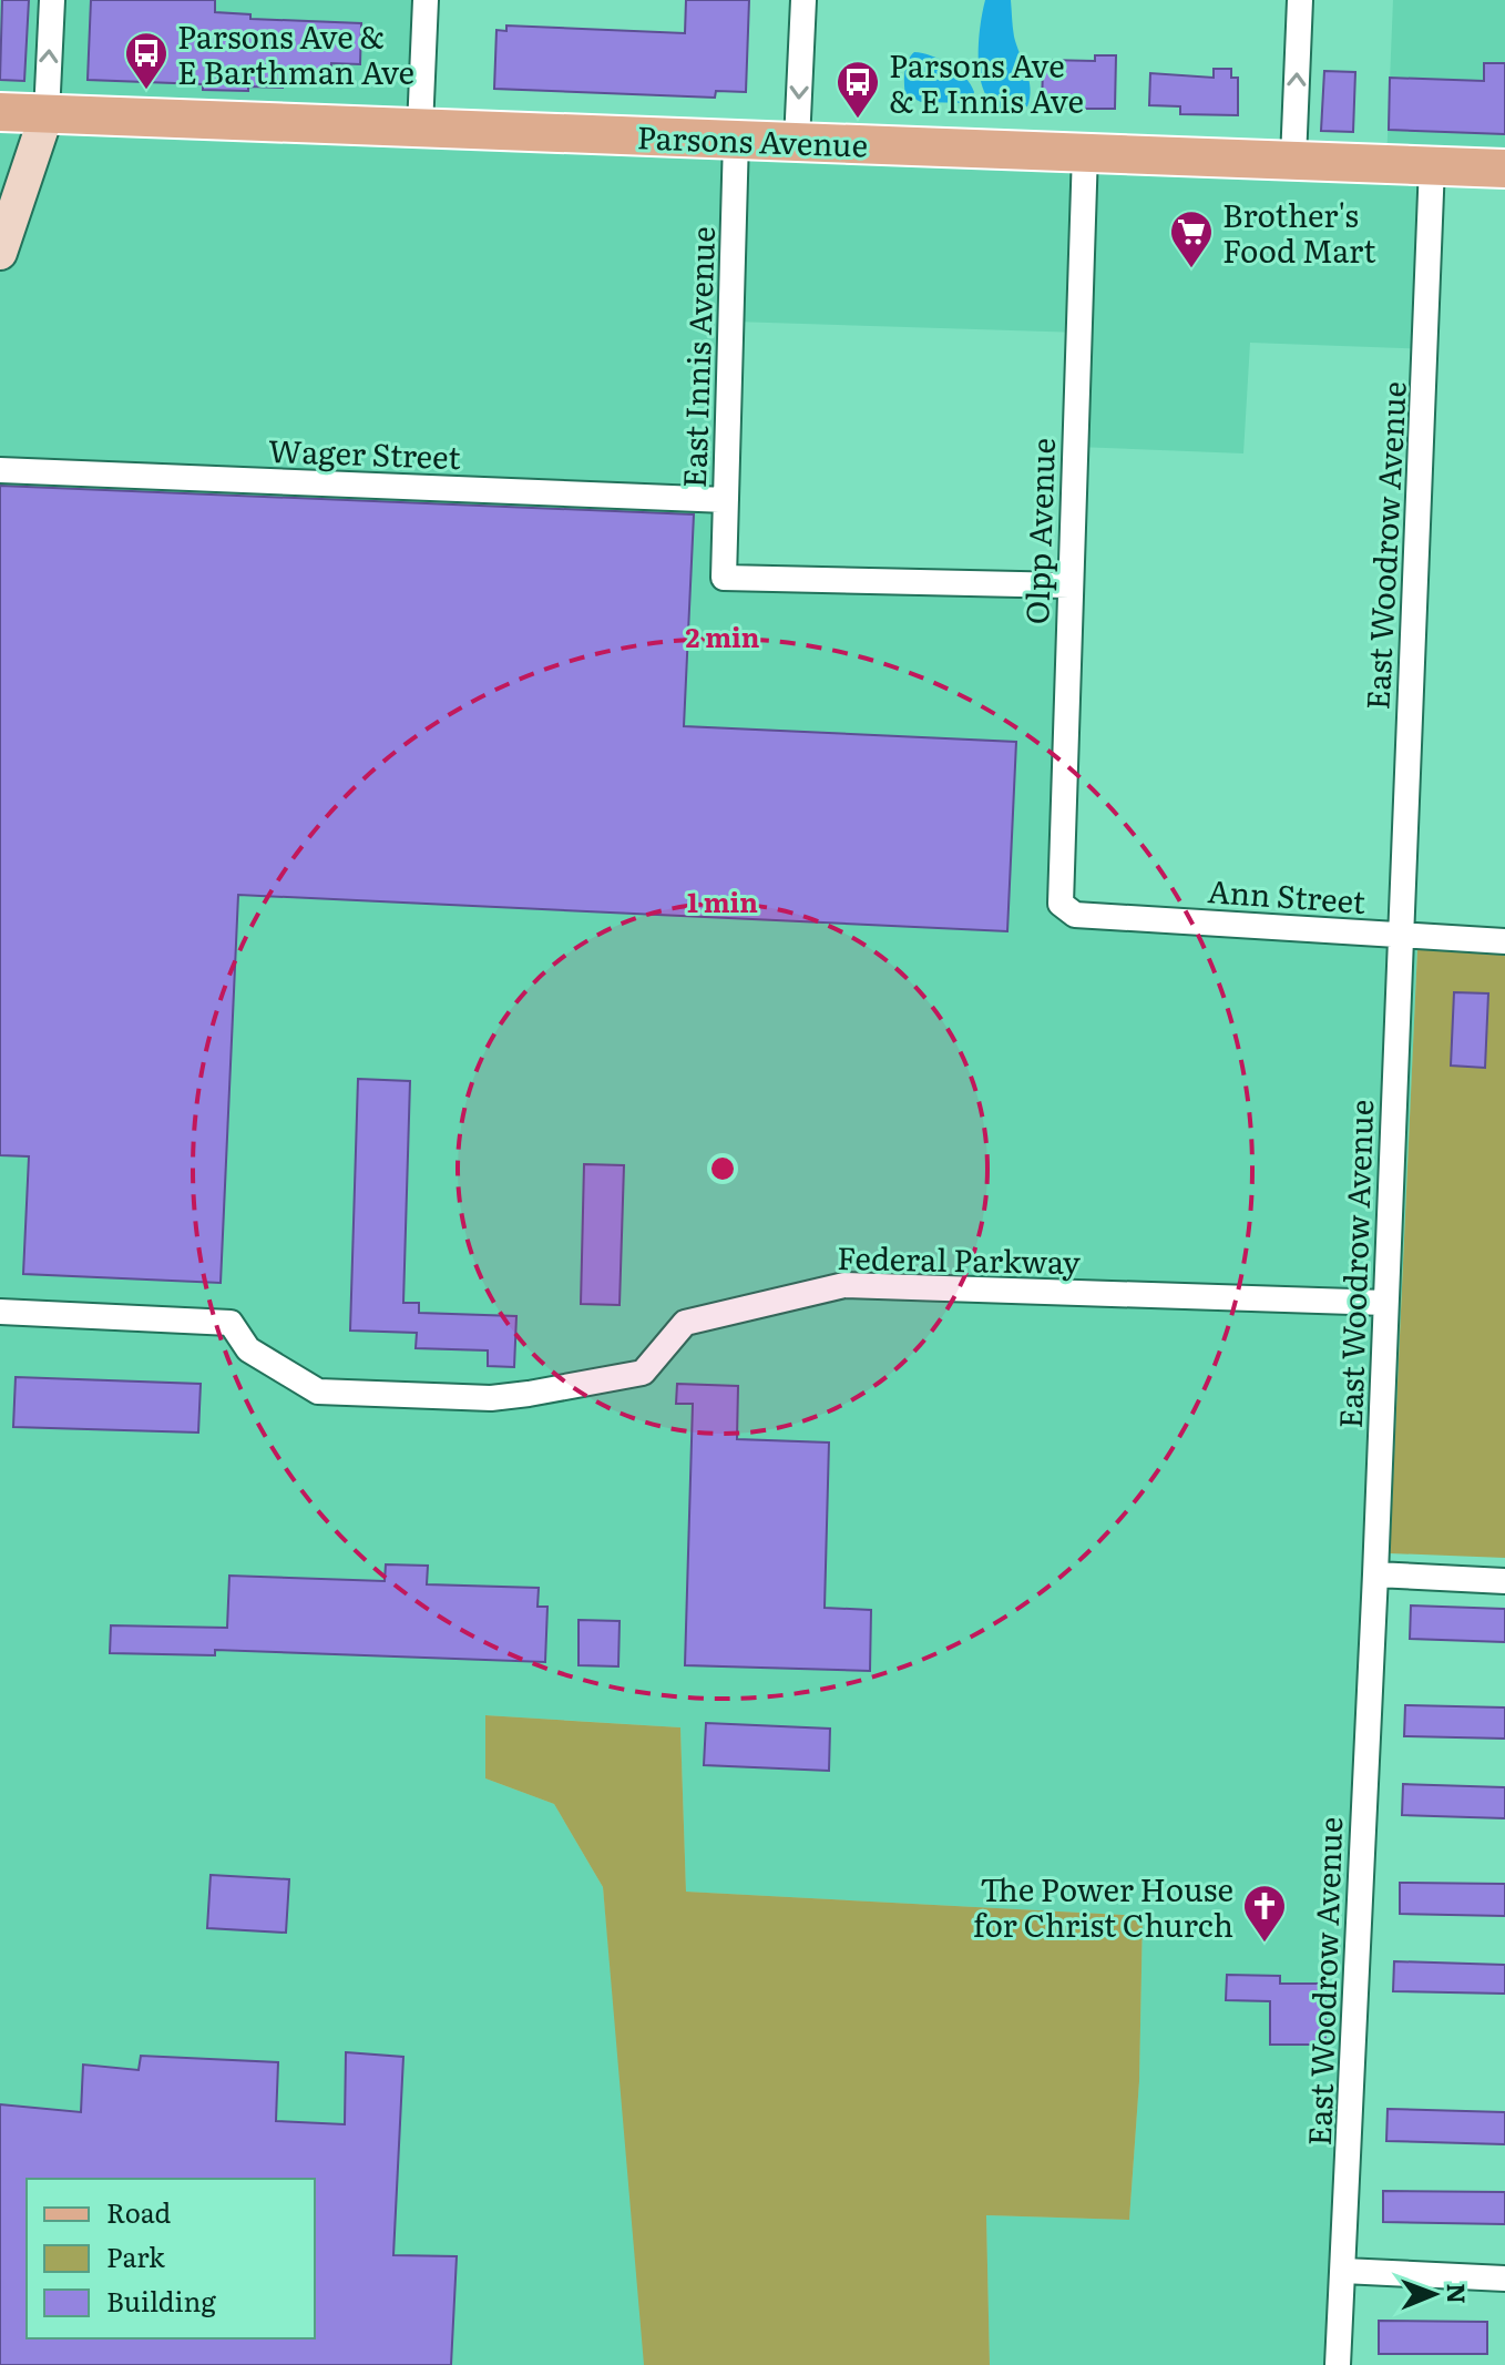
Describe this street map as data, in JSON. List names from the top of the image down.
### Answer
{
  "streets": {
    "main road": ["Parsons Avenue"],
    "street": [
      "East Innis Avenue",
      "Wager Street",
      "Olpp Avenue",
      "East Woodrow Avenue",
      "Ann Street",
      "Federal Parkway"
    ]
  },
  "crossings": [
    ["Parsons Avenue", "East Innis Avenue"],
    ["Parsons Avenue", "Olpp Avenue"],
    ["Parsons Avenue", "East Woodrow Avenue"],
    ["East Innis Avenue", "Wager Street"],
    ["East Innis Avenue", "Olpp Avenue"],
    ["Olpp Avenue", "Ann Street"],
    ["East Woodrow Avenue", "Ann Street"],
    ["East Woodrow Avenue", "Federal Parkway"]
  ],
  "places": {
    "bus stop": ["Parsons Ave & E Barthman Ave", "Parsons Ave & E Innis Ave"],
    "supermarket": ["Brother's Food Mart"],
    "church": ["The Power House for Christ Church"]
  },
  "legend": ["Road", "Park", "Building"],
  "north": "right",
  "rings": ["2 min", "1 min"]
}
